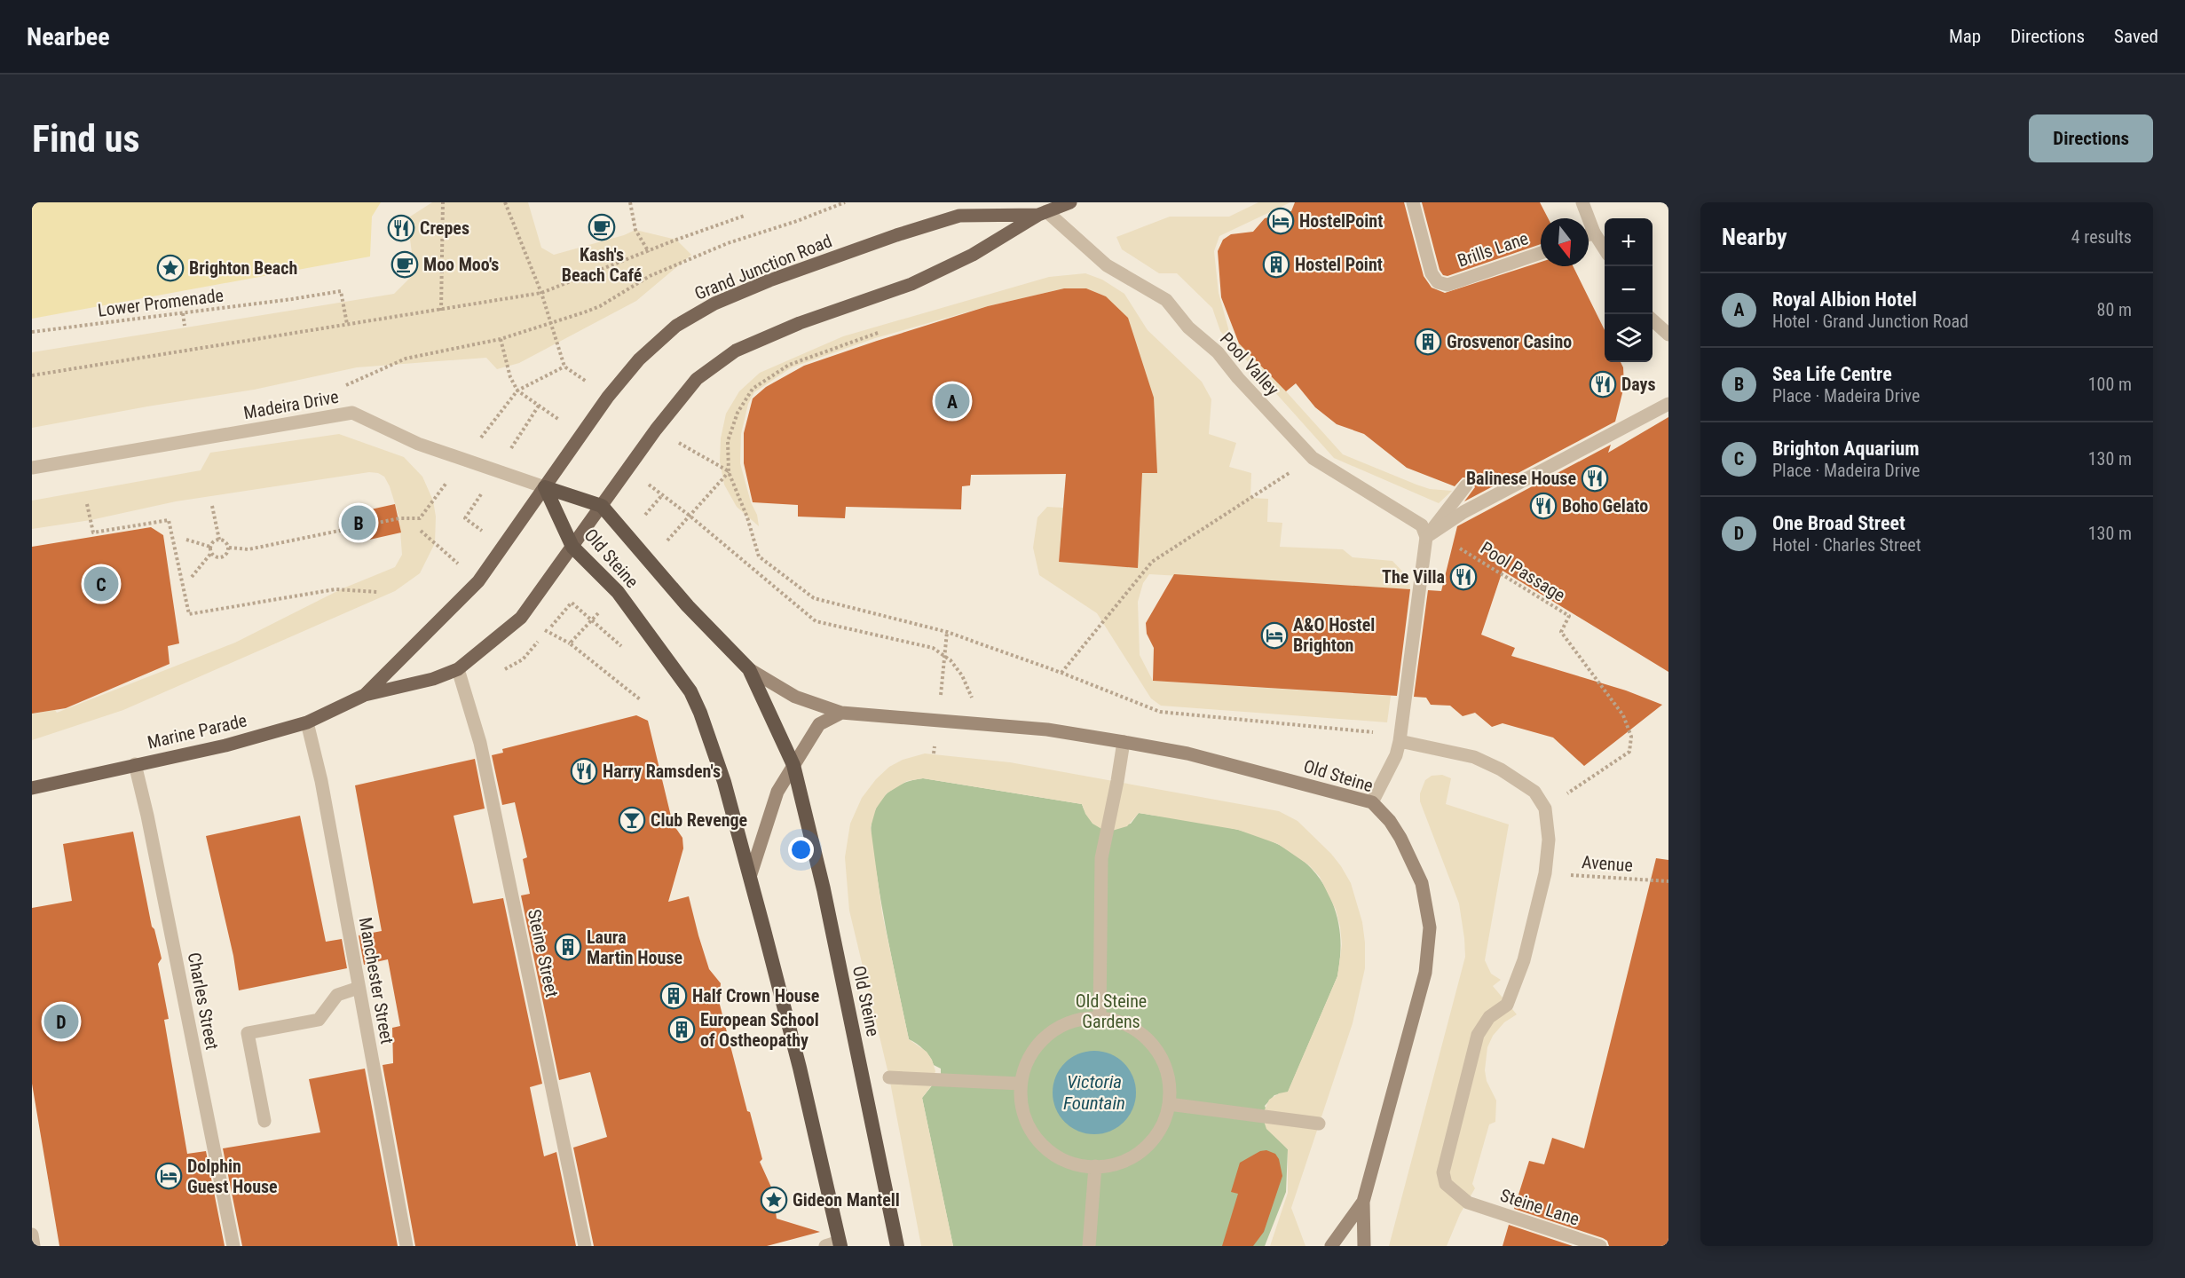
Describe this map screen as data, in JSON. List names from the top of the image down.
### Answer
{
  "streets": {
    "highway": ["Old Steine"],
    "main road": ["Grand Junction Road", "Marine Parade"],
    "street": [
      "Brills Lane",
      "Pool Valley",
      "Madeira Drive",
      "Steine Street",
      "Manchester Street",
      "Charles Street",
      "Steine Lane"
    ],
    "path": ["Lower Promenade", "Pool Passage", "Avenue"]
  },
  "crossings": [
    ["Grand Junction Road", "Pool Valley"],
    ["Grand Junction Road", "Madeira Drive"],
    ["Grand Junction Road", "Old Steine"],
    ["Grand Junction Road", "Marine Parade"],
    ["Pool Valley", "Pool Passage"],
    ["Madeira Drive", "Old Steine"],
    ["Madeira Drive", "Marine Parade"],
    ["Old Steine", "Marine Parade"],
    ["Marine Parade", "Steine Street"],
    ["Marine Parade", "Manchester Street"],
    ["Marine Parade", "Charles Street"],
    ["Avenue", "Steine Lane"]
  ],
  "water": ["Victoria Fountain"],
  "parks": ["Old Steine Gardens"],
  "places": {
    "hotel": ["HostelPoint", "A&O Hostel Brighton", "Dolphin Guest House"],
    "cafe": ["Kash's Beach Café", "Moo Moo's"],
    "restaurant": [
      "Crepes",
      "Days",
      "Balinese House",
      "Boho Gelato",
      "The Villa",
      "Harry Ramsden's"
    ],
    "building": [
      "Hostel Point",
      "Grosvenor Casino",
      "Laura Martin House",
      "Half Crown House",
      "European School of Ostheopathy"
    ],
    "place": ["Brighton Beach", "Gideon Mantell"],
    "bar": ["Club Revenge"]
  },
  "north": "bottom",
  "page": {
    "header": "Nearbee",
    "nav": ["Map", "Directions", "Saved"],
    "buttons": "Directions",
    "title": "Find us",
    "heading": ["Nearby", "4 results"],
    "map_buttons": ["+", "−"],
    "list": [
      {
        "mark": "A",
        "name": "Royal Albion Hotel",
        "note": "Hotel · Grand Junction Road",
        "value": "80 m"
      },
      {
        "mark": "B",
        "name": "Sea Life Centre",
        "note": "Place · Madeira Drive",
        "value": "100 m"
      },
      {
        "mark": "C",
        "name": "Brighton Aquarium",
        "note": "Place · Madeira Drive",
        "value": "130 m"
      },
      {
        "mark": "D",
        "name": "One Broad Street",
        "note": "Hotel · Charles Street",
        "value": "130 m"
      }
    ],
    "pins": [
      "A",
      "B",
      "C",
      "D"
    ]
  }
}
